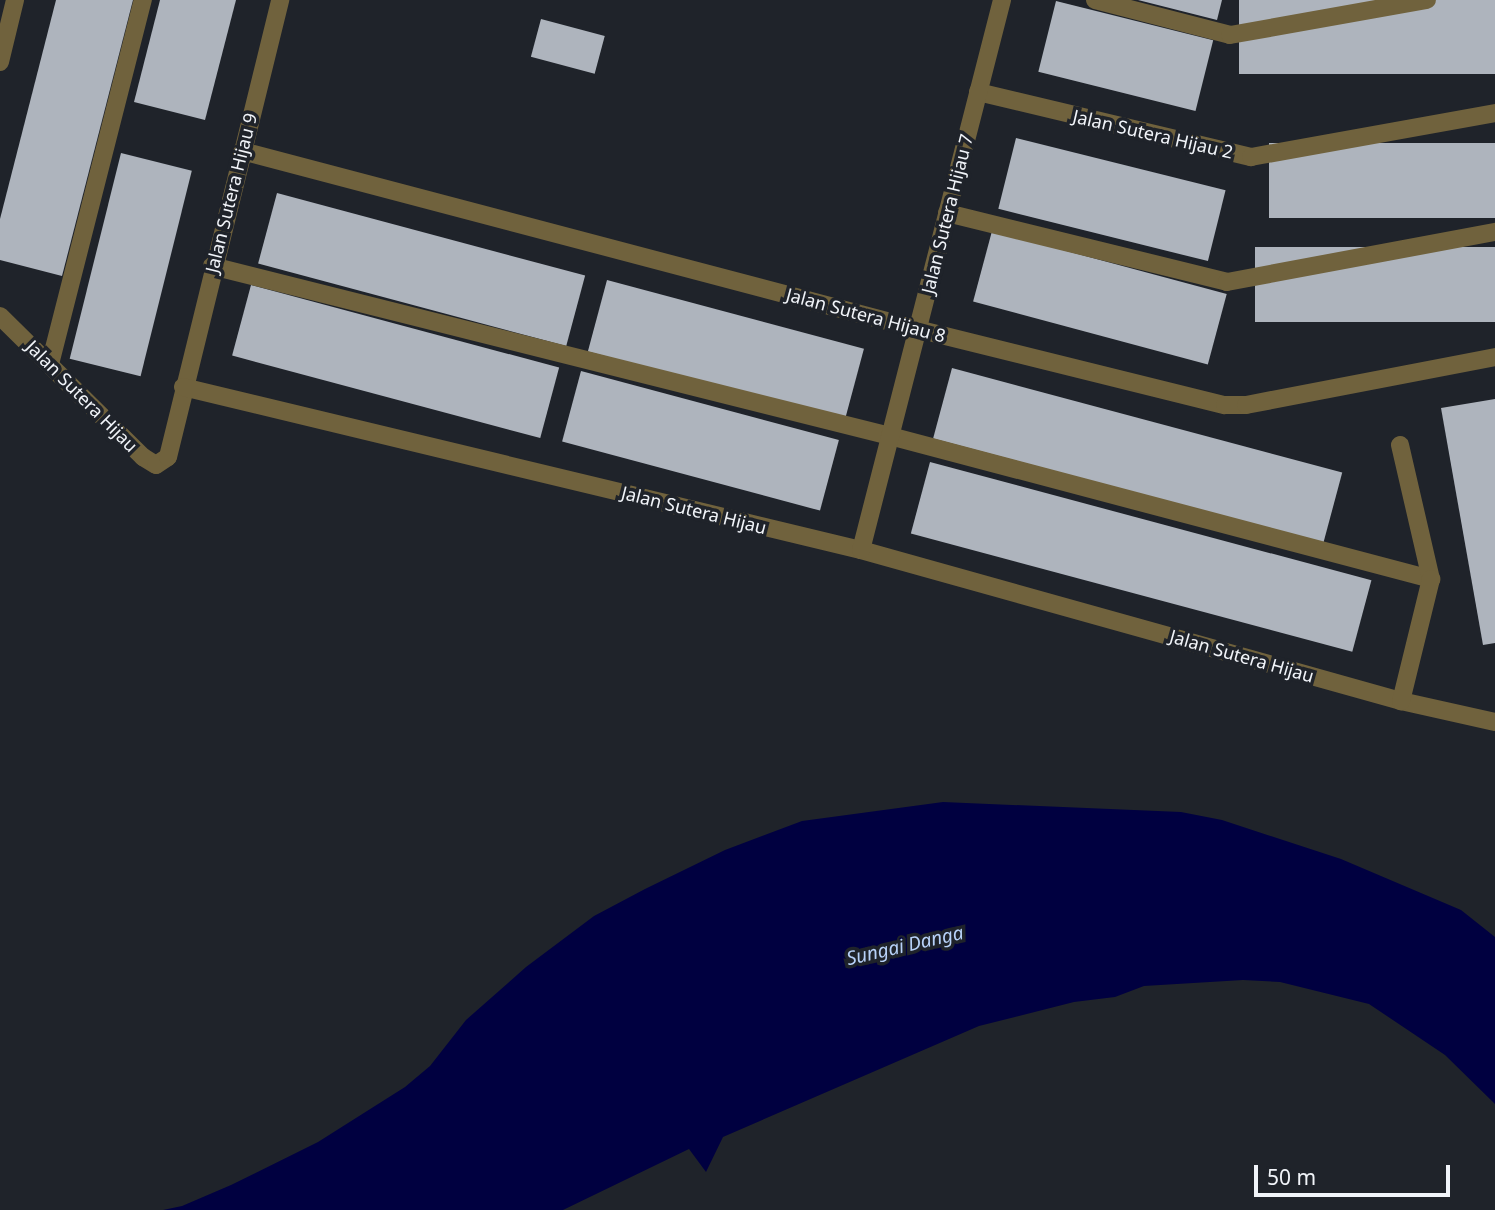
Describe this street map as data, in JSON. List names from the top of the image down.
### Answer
{
  "streets": {
    "street": [
      "Jalan Sutera Hijau 2",
      "Jalan Sutera Hijau 9",
      "Jalan Sutera Hijau 7",
      "Jalan Sutera Hijau 8",
      "Jalan Sutera Hijau"
    ]
  },
  "crossings": [
    ["Jalan Sutera Hijau 2", "Jalan Sutera Hijau 7"],
    ["Jalan Sutera Hijau 9", "Jalan Sutera Hijau 8"],
    ["Jalan Sutera Hijau 9", "Jalan Sutera Hijau"],
    ["Jalan Sutera Hijau 7", "Jalan Sutera Hijau 8"],
    ["Jalan Sutera Hijau 7", "Jalan Sutera Hijau"]
  ],
  "water": ["Sungai Danga"],
  "scale_bar": "50 m"
}
